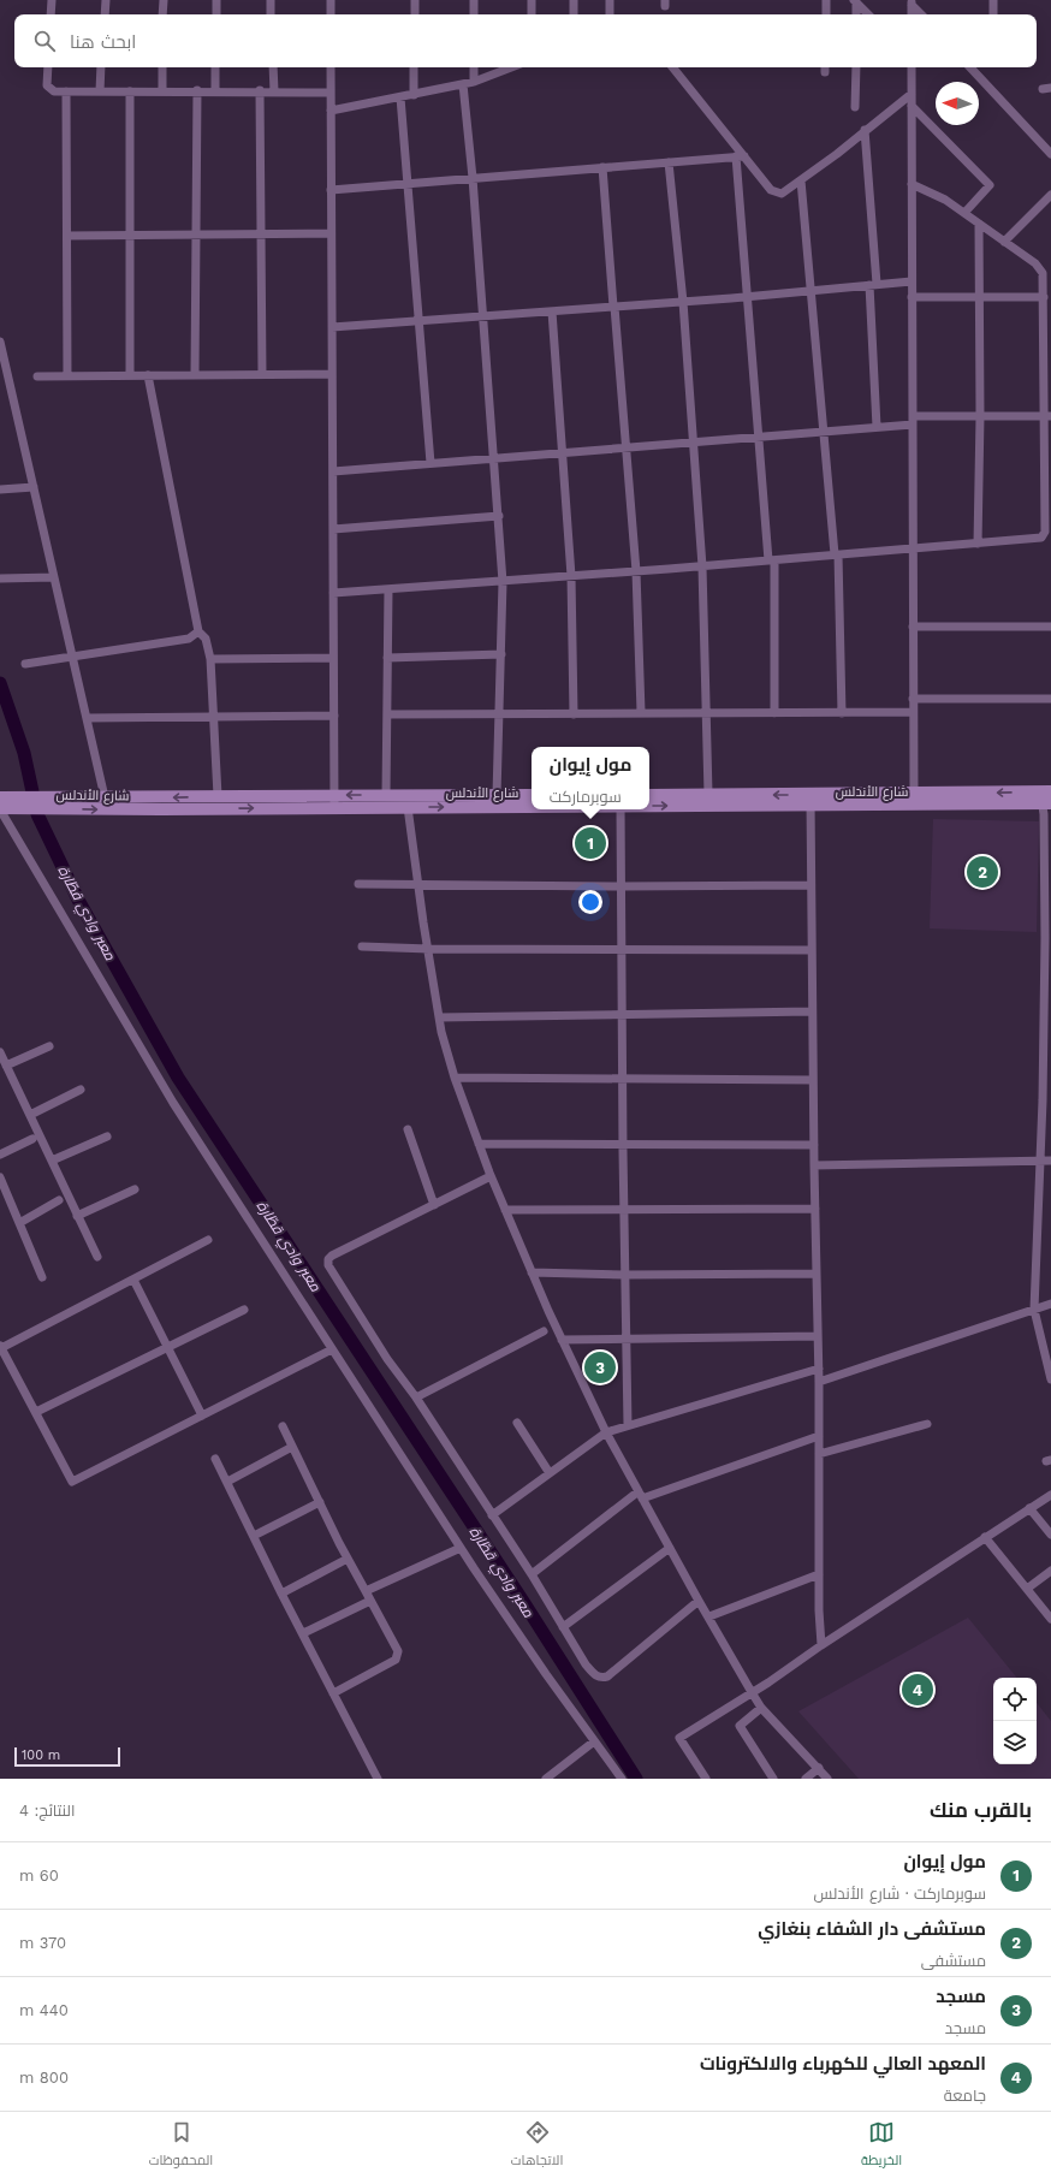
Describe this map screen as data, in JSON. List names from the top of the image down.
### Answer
{
  "streets": {
    "main road": ["شارع الأندلس"]
  },
  "water": ["معبر وادي قطّارة"],
  "scale_bar": "100 m",
  "north": "left",
  "page": {
    "search": "ابحث هنا",
    "popup": ["مول إيوان", "سوبرماركت"],
    "pins": [
      "1",
      "2",
      "3",
      "4"
    ],
    "scale": "100 m",
    "heading": ["بالقرب منك", "النتائج: 4"],
    "list": [
      {
        "mark": "1",
        "name": "مول إيوان",
        "note": "سوبرماركت · شارع الأندلس",
        "value": "60 m"
      },
      {
        "mark": "2",
        "name": "مستشفى دار الشفاء بنغازي",
        "note": "مستشفى",
        "value": "370 m"
      },
      {
        "mark": "3",
        "name": "مسجد",
        "note": "مسجد",
        "value": "440 m"
      },
      {
        "mark": "4",
        "name": "المعهد العالي للكهرباء والالكترونات",
        "note": "جامعة",
        "value": "800 m"
      }
    ],
    "nav": ["الخريطة", "الاتجاهات", "المحفوظات"]
  }
}
